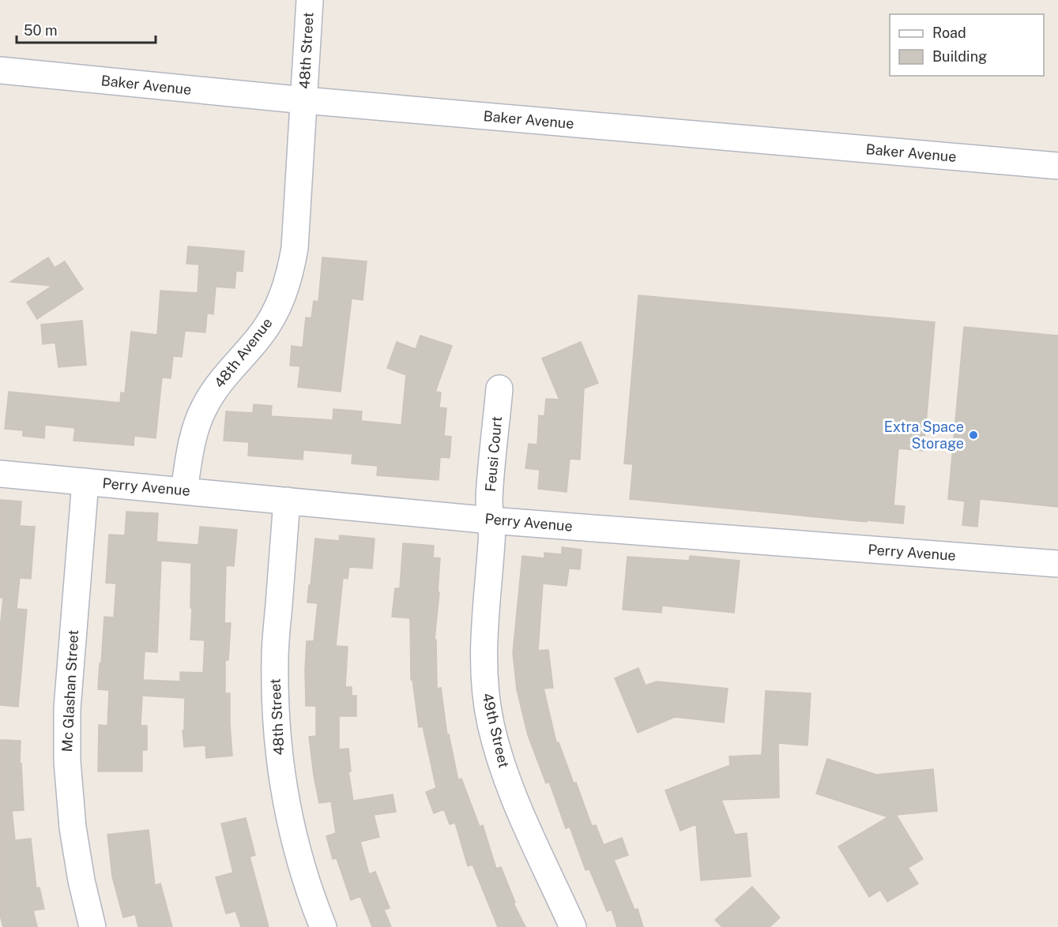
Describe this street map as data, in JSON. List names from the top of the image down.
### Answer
{
  "streets": {
    "street": [
      "48th Street",
      "Baker Avenue",
      "48th Avenue",
      "Feusi Court",
      "Perry Avenue",
      "Mc Glashan Street",
      "49th Street"
    ]
  },
  "crossings": [
    ["48th Street", "Baker Avenue"],
    ["48th Street", "48th Avenue"],
    ["48th Street", "Perry Avenue"],
    ["Baker Avenue", "48th Avenue"],
    ["48th Avenue", "Perry Avenue"],
    ["Feusi Court", "Perry Avenue"],
    ["Feusi Court", "49th Street"],
    ["Perry Avenue", "Mc Glashan Street"],
    ["Perry Avenue", "49th Street"]
  ],
  "places": ["Extra Space Storage"],
  "legend": ["Road", "Building"],
  "scale_bar": "50 m"
}
